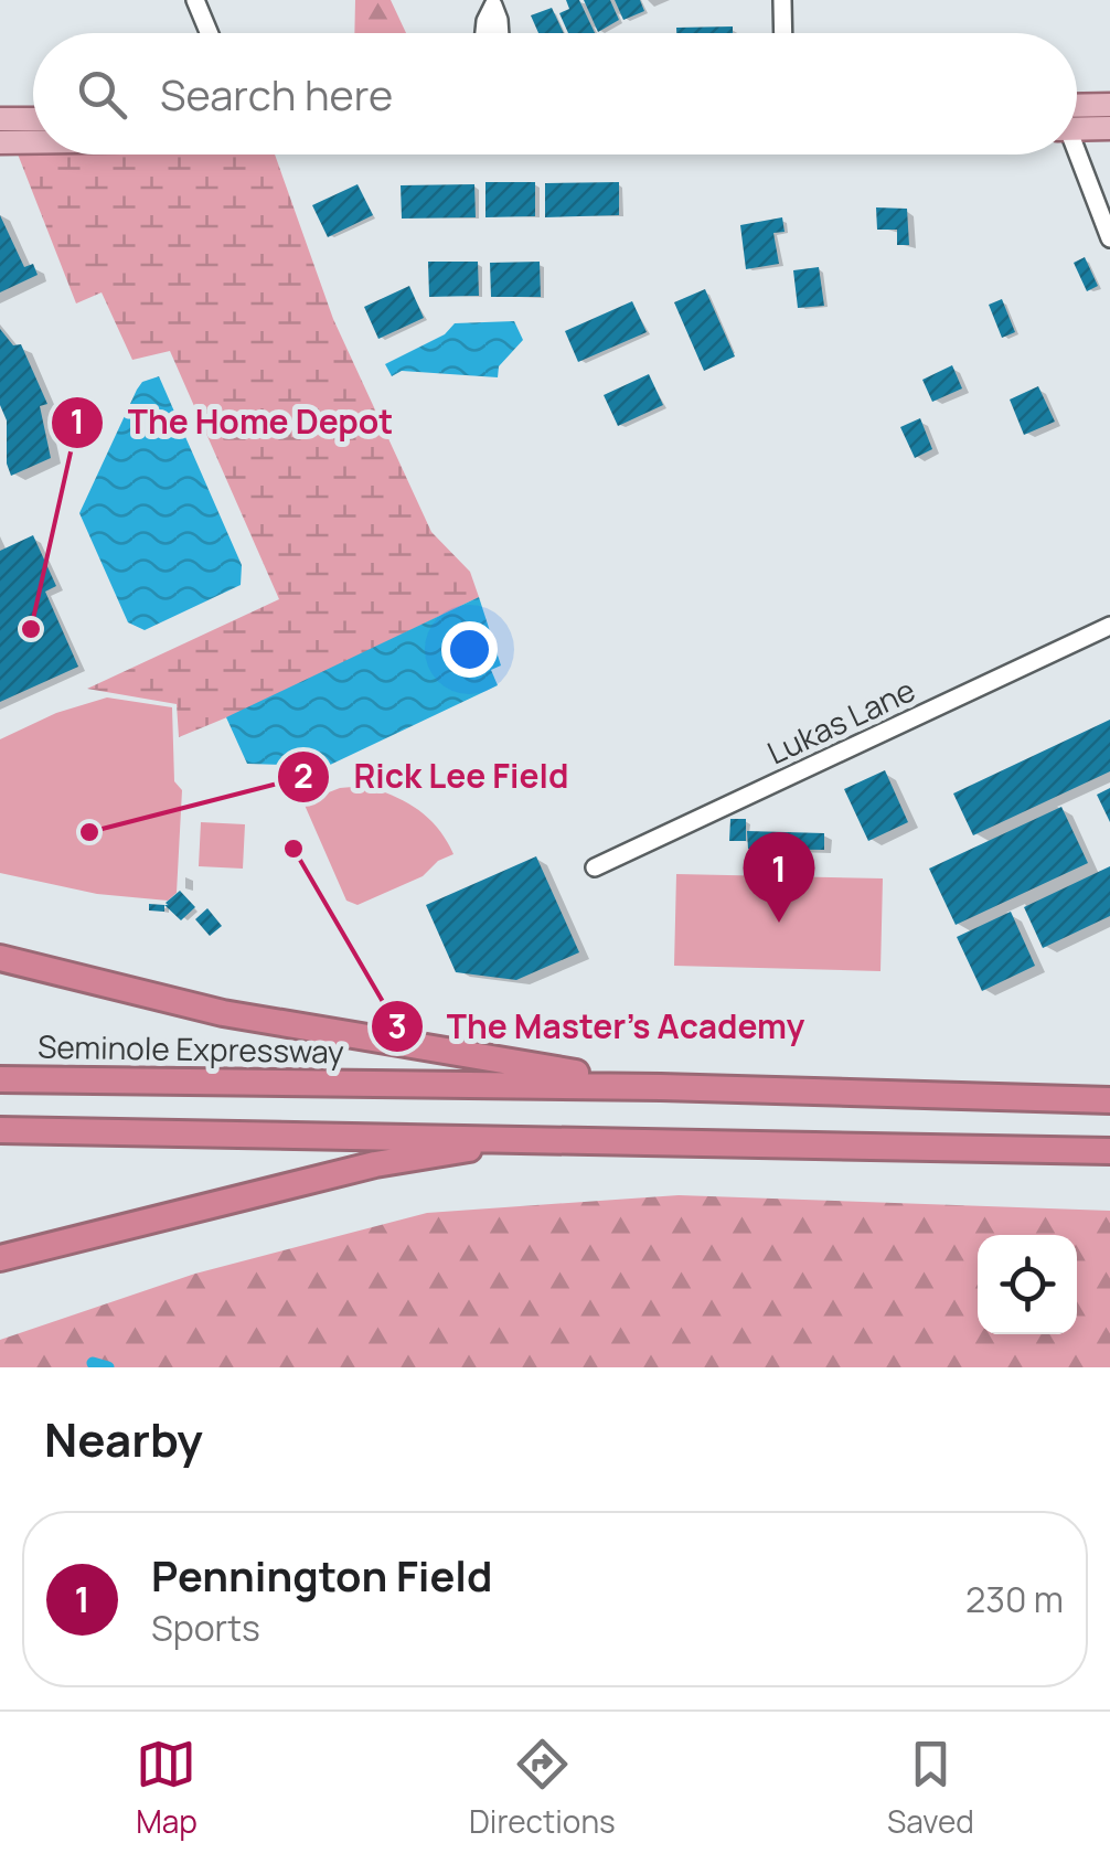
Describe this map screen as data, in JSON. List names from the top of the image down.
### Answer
{
  "streets": {
    "highway": ["Seminole Expressway"],
    "street": ["Lukas Lane"]
  },
  "places": ["The Home Depot", "Rick Lee Field", "The Master's Academy"],
  "page": {
    "search": "Search here",
    "pins": "1",
    "heading": "Nearby",
    "list": [
      {
        "mark": "1",
        "name": "Pennington Field",
        "note": "Sports",
        "value": "230 m"
      }
    ],
    "nav": ["Map", "Directions", "Saved"]
  }
}
